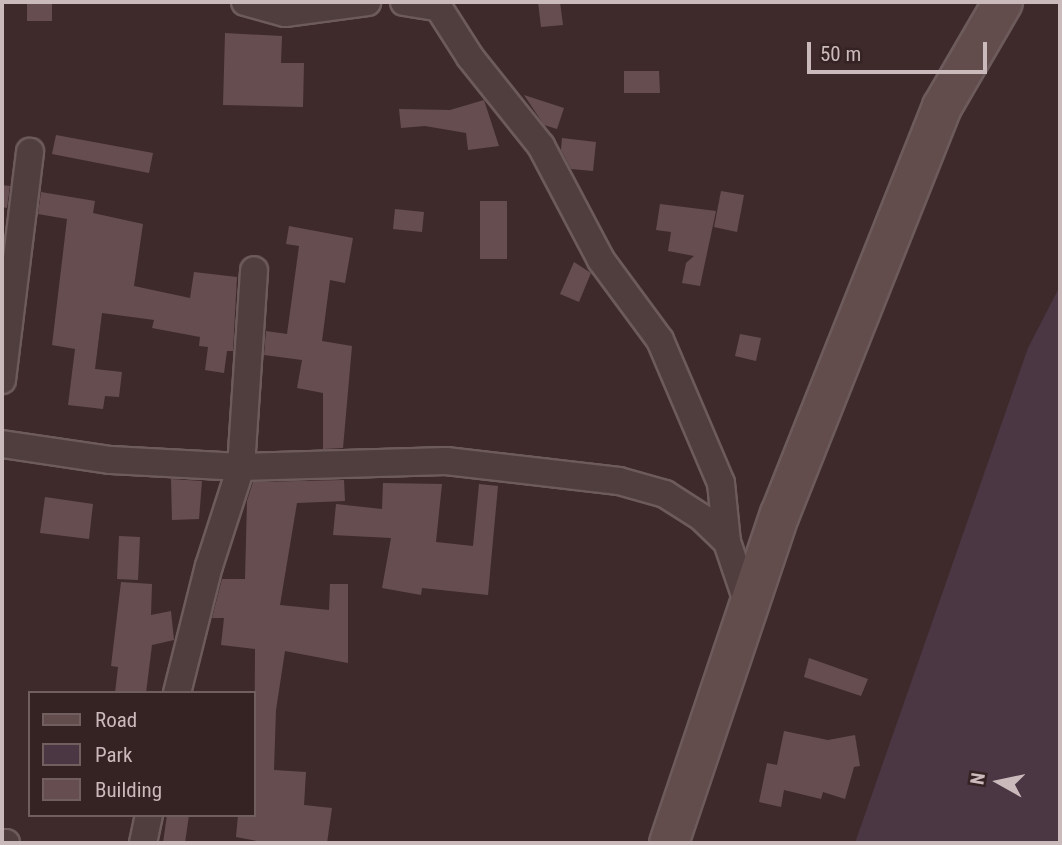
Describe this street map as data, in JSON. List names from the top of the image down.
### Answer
{
  "legend": ["Road", "Park", "Building"],
  "scale_bar": "50 m",
  "north": "left"
}
